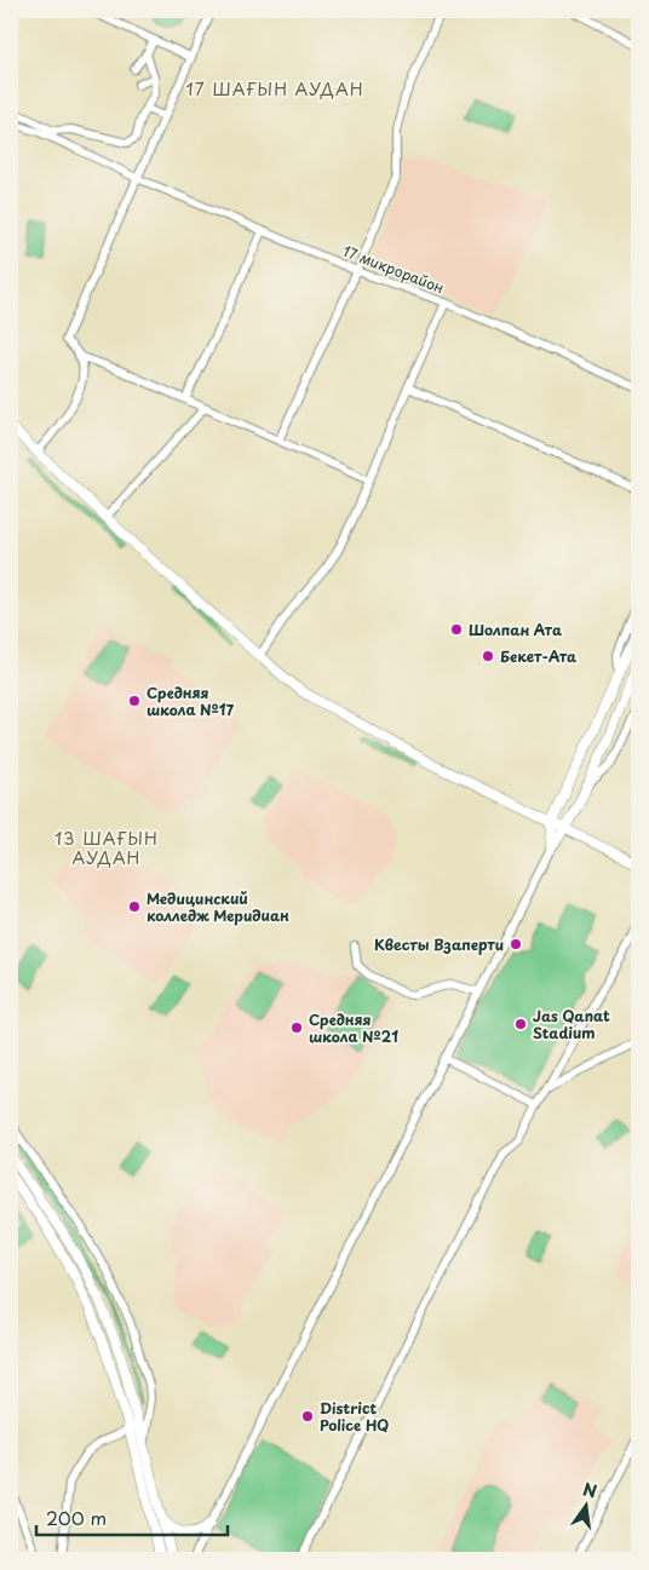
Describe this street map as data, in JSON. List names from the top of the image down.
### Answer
{
  "streets": {
    "street": ["17 микрорайон"]
  },
  "districts": ["17 ШАҒЫН АУДАН", "13 ШАҒЫН АУДАН"],
  "places": [
    "Шолпан Ата",
    "Бекет-Ата",
    "Средняя школа №17",
    "Медицинский колледж Меридиан",
    "Квесты Взаперти",
    "Jas Qanat Stadium",
    "Средняя школа №21",
    "District Police HQ"
  ],
  "scale_bar": "200 m",
  "north": "top"
}
